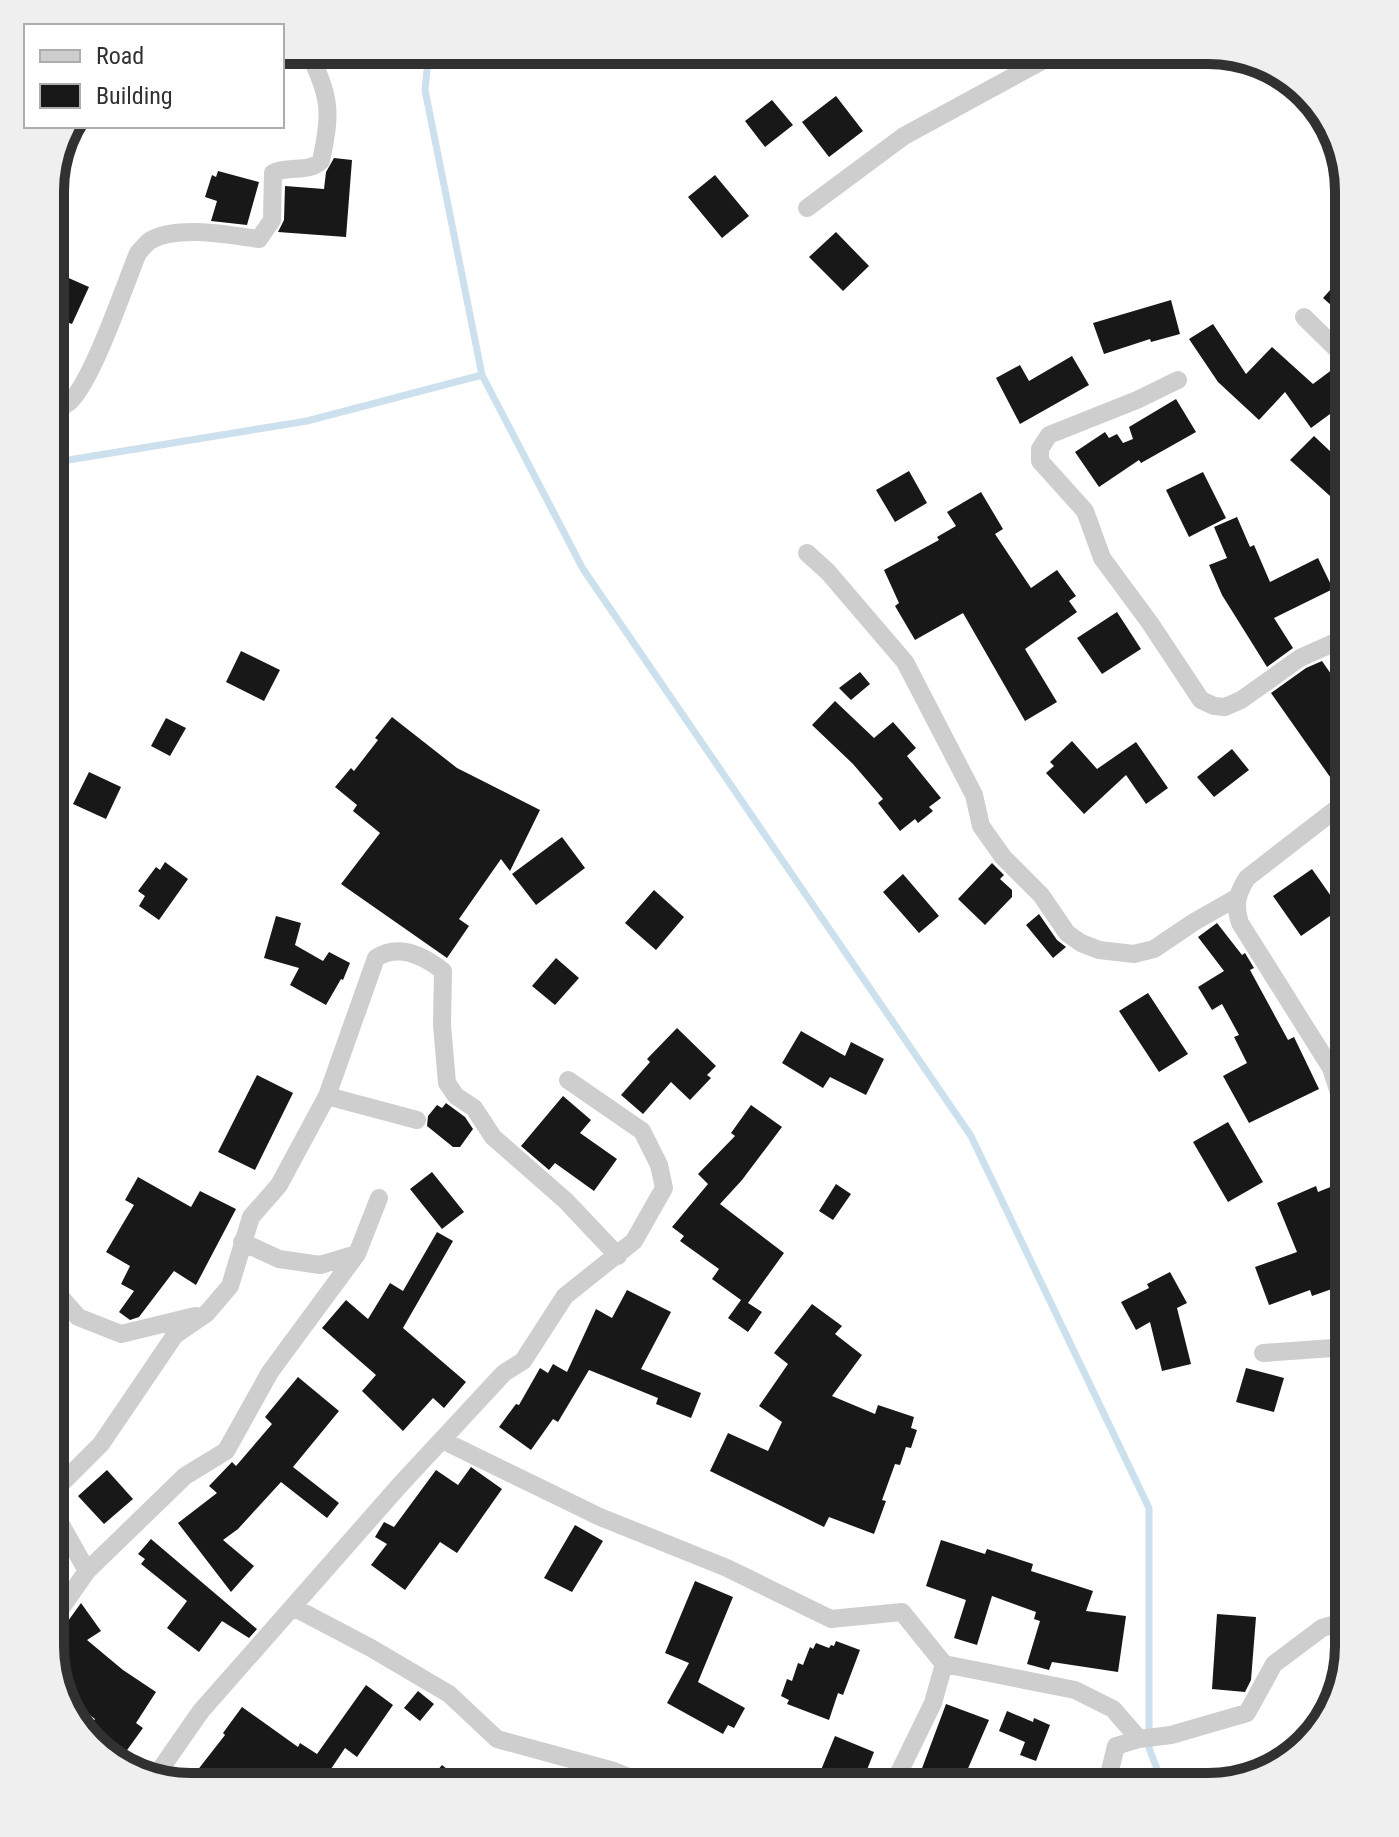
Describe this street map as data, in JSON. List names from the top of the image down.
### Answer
{
  "legend": ["Road", "Building"]
}
